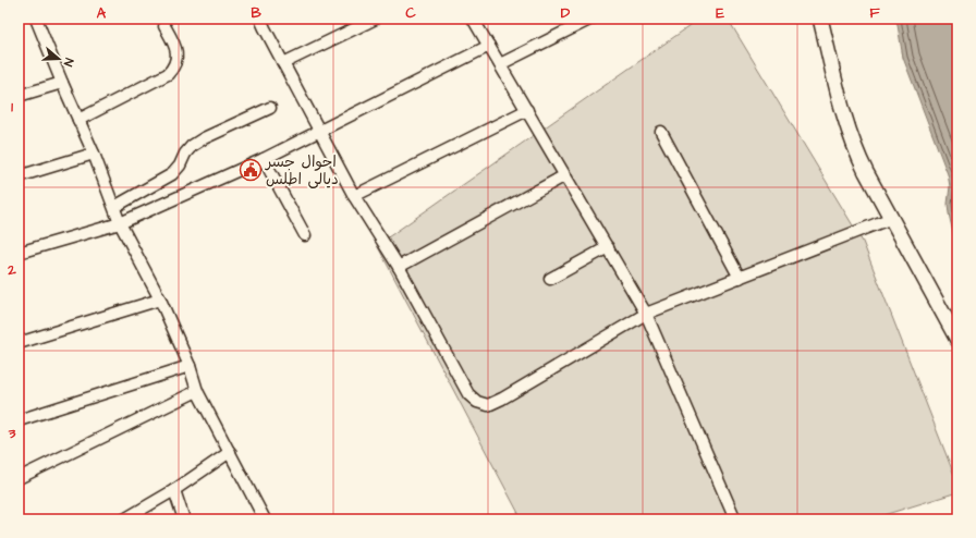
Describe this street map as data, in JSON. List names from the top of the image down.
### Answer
{
  "places": {
    "public building": ["احوال جسر ديالى اطلس"]
  },
  "north": "right",
  "grid": {
    "columns": [
      "A",
      "B",
      "C",
      "D",
      "E",
      "F"
    ],
    "rows": ["1", "2", "3"]
  }
}
